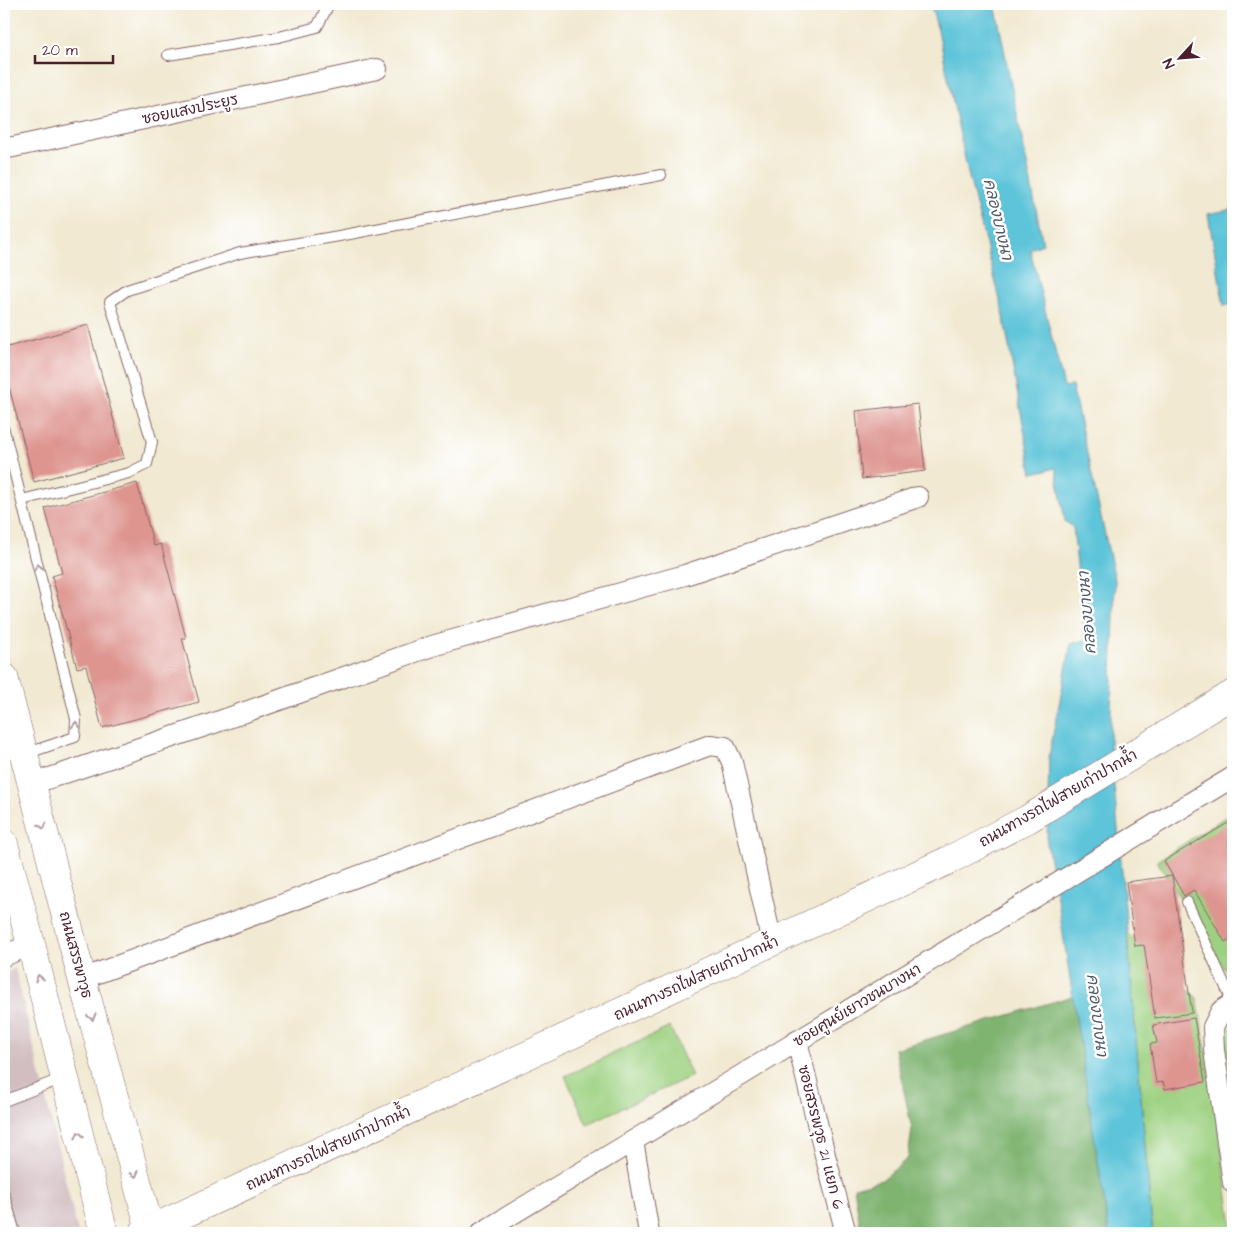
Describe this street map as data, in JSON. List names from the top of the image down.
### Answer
{
  "streets": {
    "main road": ["ถนนทางรถไฟสายเก่าปากน้ำ", "ถนนสรรพาวุธ"],
    "street": ["ซอยแสงประยูร", "ซอยศูนย์เยาวชนบางนา", "ซอยสรรพวุธ 21 แยก 6"]
  },
  "crossings": [
    ["ถนนทางรถไฟสายเก่าปากน้ำ", "ถนนสรรพาวุธ"],
    ["ซอยศูนย์เยาวชนบางนา", "ซอยสรรพวุธ 21 แยก 6"]
  ],
  "water": ["คลองบางนา"],
  "scale_bar": "20 m",
  "north": "bottom left"
}
